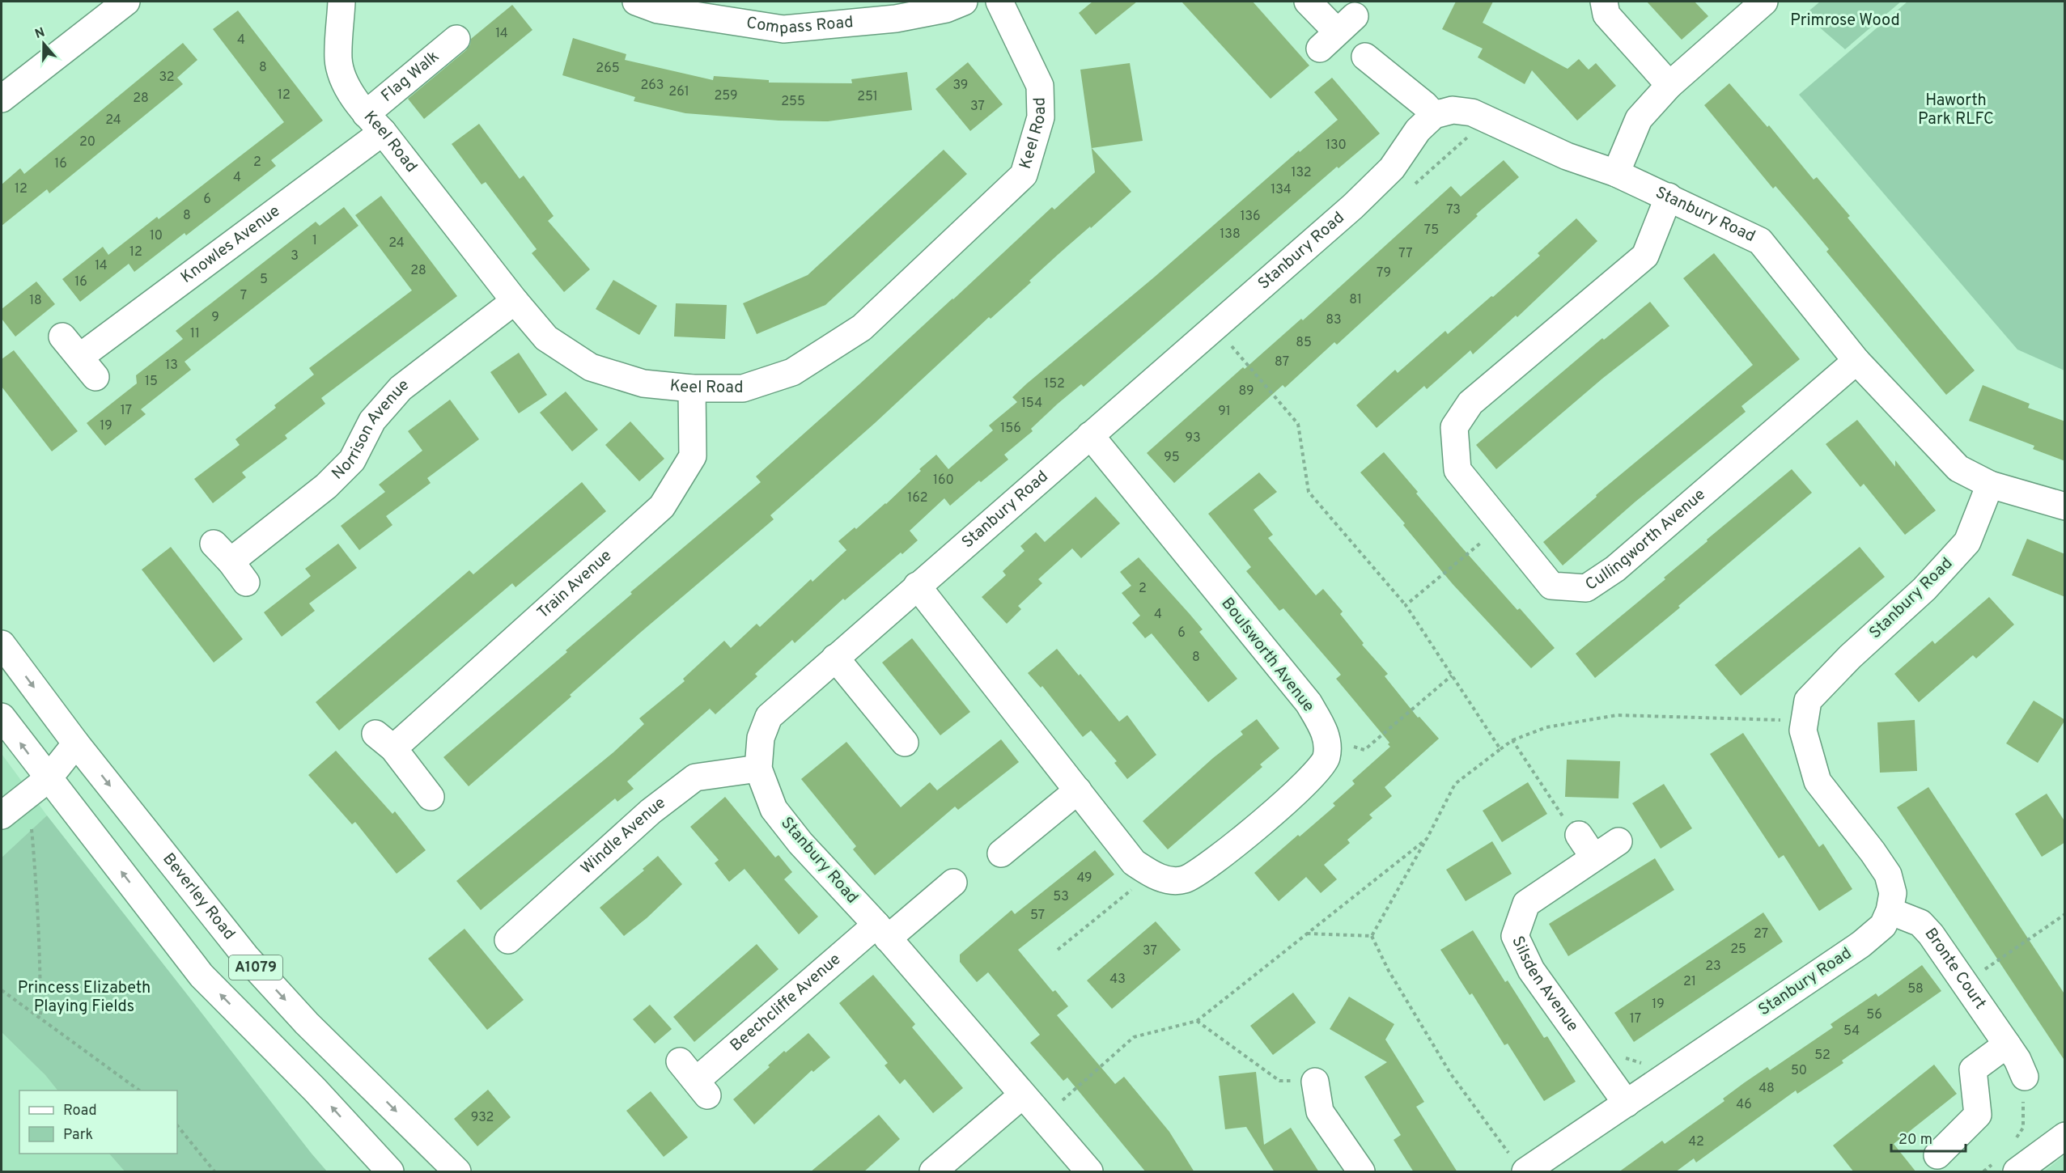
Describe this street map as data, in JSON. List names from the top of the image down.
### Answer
{
  "streets": {
    "street": [
      "Compass Road",
      "Flag Walk",
      "Keel Road",
      "Stanbury Road",
      "Knowles Avenue",
      "Norrison Avenue",
      "Cullingworth Avenue",
      "Train Avenue",
      "Boulsworth Avenue",
      "Windle Avenue",
      "Beverley Road",
      "A1079",
      "Bronte Court",
      "Silsden Avenue",
      "Beechcliffe Avenue"
    ]
  },
  "crossings": [
    ["Flag Walk", "Keel Road"],
    ["Flag Walk", "Knowles Avenue"],
    ["Keel Road", "Knowles Avenue"],
    ["Keel Road", "Norrison Avenue"],
    ["Keel Road", "Train Avenue"],
    ["Stanbury Road", "Cullingworth Avenue"],
    ["Stanbury Road", "Boulsworth Avenue"],
    ["Stanbury Road", "Windle Avenue"],
    ["Stanbury Road", "Bronte Court"],
    ["Stanbury Road", "Silsden Avenue"],
    ["Stanbury Road", "Beechcliffe Avenue"]
  ],
  "parks": ["Primrose Wood", "Haworth Park RLFC", "Princess Elizabeth Playing Fields"],
  "house_numbers": [
    "14",
    "4",
    "8",
    "265",
    "32",
    "263",
    "39",
    "261",
    "12",
    "259",
    "251",
    "28",
    "255",
    "37",
    "24",
    "20",
    "130",
    "2",
    "16",
    "132",
    "4",
    "12",
    "134",
    "6",
    "73",
    "8",
    "136",
    "75",
    "138",
    "10",
    "1",
    "24",
    "12",
    "77",
    "3",
    "14",
    "28",
    "79",
    "5",
    "16",
    "7",
    "81",
    "18",
    "9",
    "83",
    "11",
    "85",
    "87",
    "13",
    "15",
    "152",
    "89",
    "154",
    "17",
    "91",
    "19",
    "156",
    "93",
    "95",
    "160",
    "162",
    "2",
    "4",
    "6",
    "8",
    "49",
    "53",
    "57",
    "27",
    "25",
    "37",
    "23",
    "43",
    "21",
    "58",
    "19",
    "56",
    "17",
    "54",
    "52",
    "50",
    "48",
    "46",
    "932",
    "42"
  ],
  "legend": ["Road", "Park"],
  "scale_bar": "20 m",
  "north": "top"
}
